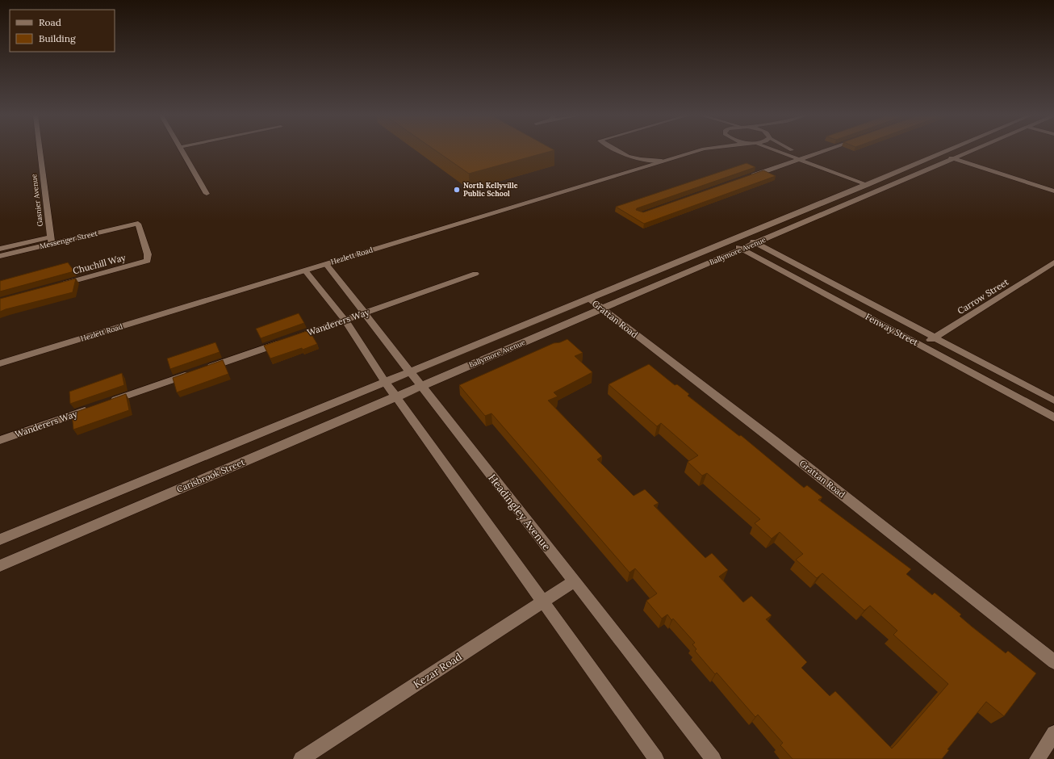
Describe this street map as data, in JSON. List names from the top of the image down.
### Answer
{
  "streets": {
    "street": [
      "Gasnier Avenue",
      "Messenger Street",
      "Ballymore Avenue",
      "Hezlett Road",
      "Chuchill Way",
      "Carrow Street",
      "Grattan Road",
      "Wanderers Way",
      "Fenway Street",
      "Carisbrook Street",
      "Headingley Avenue",
      "Kezar Road"
    ]
  },
  "crossings": [
    ["Gasnier Avenue", "Messenger Street"],
    ["Messenger Street", "Chuchill Way"],
    ["Ballymore Avenue", "Grattan Road"],
    ["Ballymore Avenue", "Fenway Street"],
    ["Ballymore Avenue", "Carisbrook Street"],
    ["Ballymore Avenue", "Headingley Avenue"],
    ["Hezlett Road", "Headingley Avenue"],
    ["Carrow Street", "Fenway Street"],
    ["Wanderers Way", "Headingley Avenue"],
    ["Carisbrook Street", "Headingley Avenue"],
    ["Headingley Avenue", "Kezar Road"]
  ],
  "places": ["North Kellyville Public School"],
  "legend": ["Road", "Building"]
}
